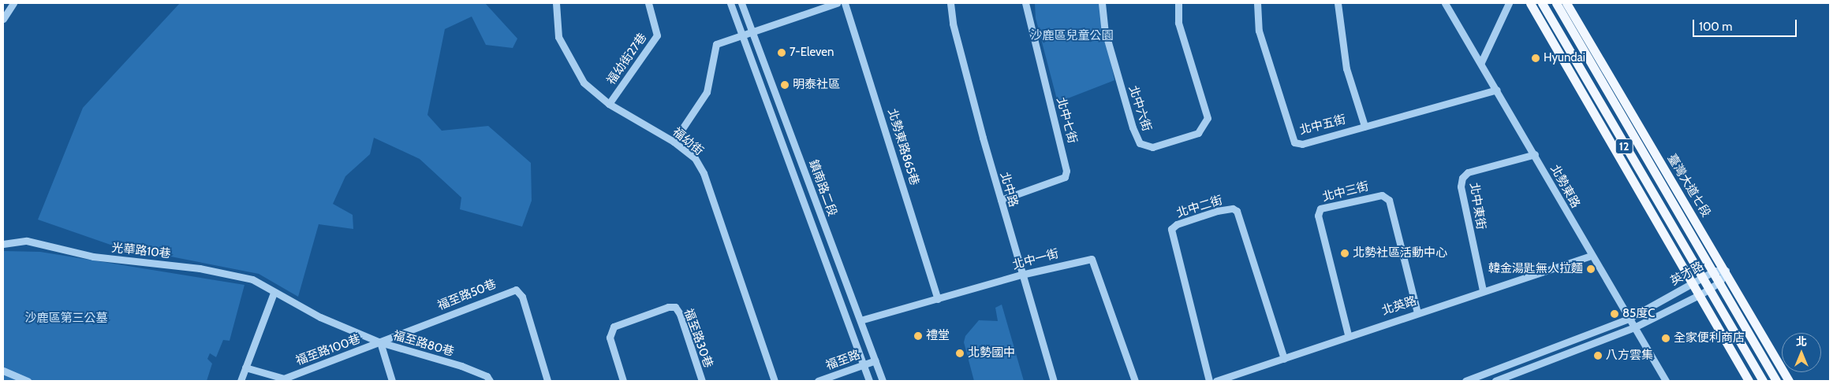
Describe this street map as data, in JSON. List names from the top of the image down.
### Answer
{
  "streets": {
    "main road": ["12", "臺灣大道七段"],
    "street": [
      "福幼街27巷",
      "北中六街",
      "北中七街",
      "北中五街",
      "福幼街",
      "北勢東路865巷",
      "北勢東路",
      "鎮南路二段",
      "北中路",
      "北中三街",
      "北中東街",
      "北中二街",
      "光華路10巷",
      "北中一街",
      "英才路",
      "福至路50巷",
      "北英路",
      "福至路30巷",
      "福至路80巷",
      "福至路100巷",
      "福至路"
    ]
  },
  "crossings": [
    ["福幼街27巷", "福幼街"],
    ["北中七街", "北中路"],
    ["北中五街", "北勢東路"],
    ["12", "英才路"],
    ["北勢東路865巷", "北中一街"],
    ["臺灣大道七段", "英才路"],
    ["北勢東路", "北中東街"],
    ["北勢東路", "英才路"],
    ["北勢東路", "北英路"],
    ["鎮南路二段", "北中一街"],
    ["鎮南路二段", "福至路"],
    ["北中路", "北中一街"],
    ["北中三街", "北英路"],
    ["北中東街", "北英路"],
    ["北中二街", "北英路"],
    ["光華路10巷", "福至路50巷"],
    ["光華路10巷", "福至路80巷"],
    ["光華路10巷", "福至路100巷"],
    ["福至路50巷", "福至路80巷"],
    ["福至路50巷", "福至路100巷"],
    ["福至路80巷", "福至路100巷"]
  ],
  "parks": ["沙鹿區兒童公園", "沙鹿區第三公墓"],
  "places": [
    "7-Eleven",
    "Hyundai",
    "明泰社區",
    "北勢社區活動中心",
    "韓金湯匙無人拉麵",
    "85度C",
    "禮堂",
    "全家便利商店",
    "北勢國中",
    "八方雲集"
  ],
  "scale_bar": "100 m",
  "north": "top"
}
